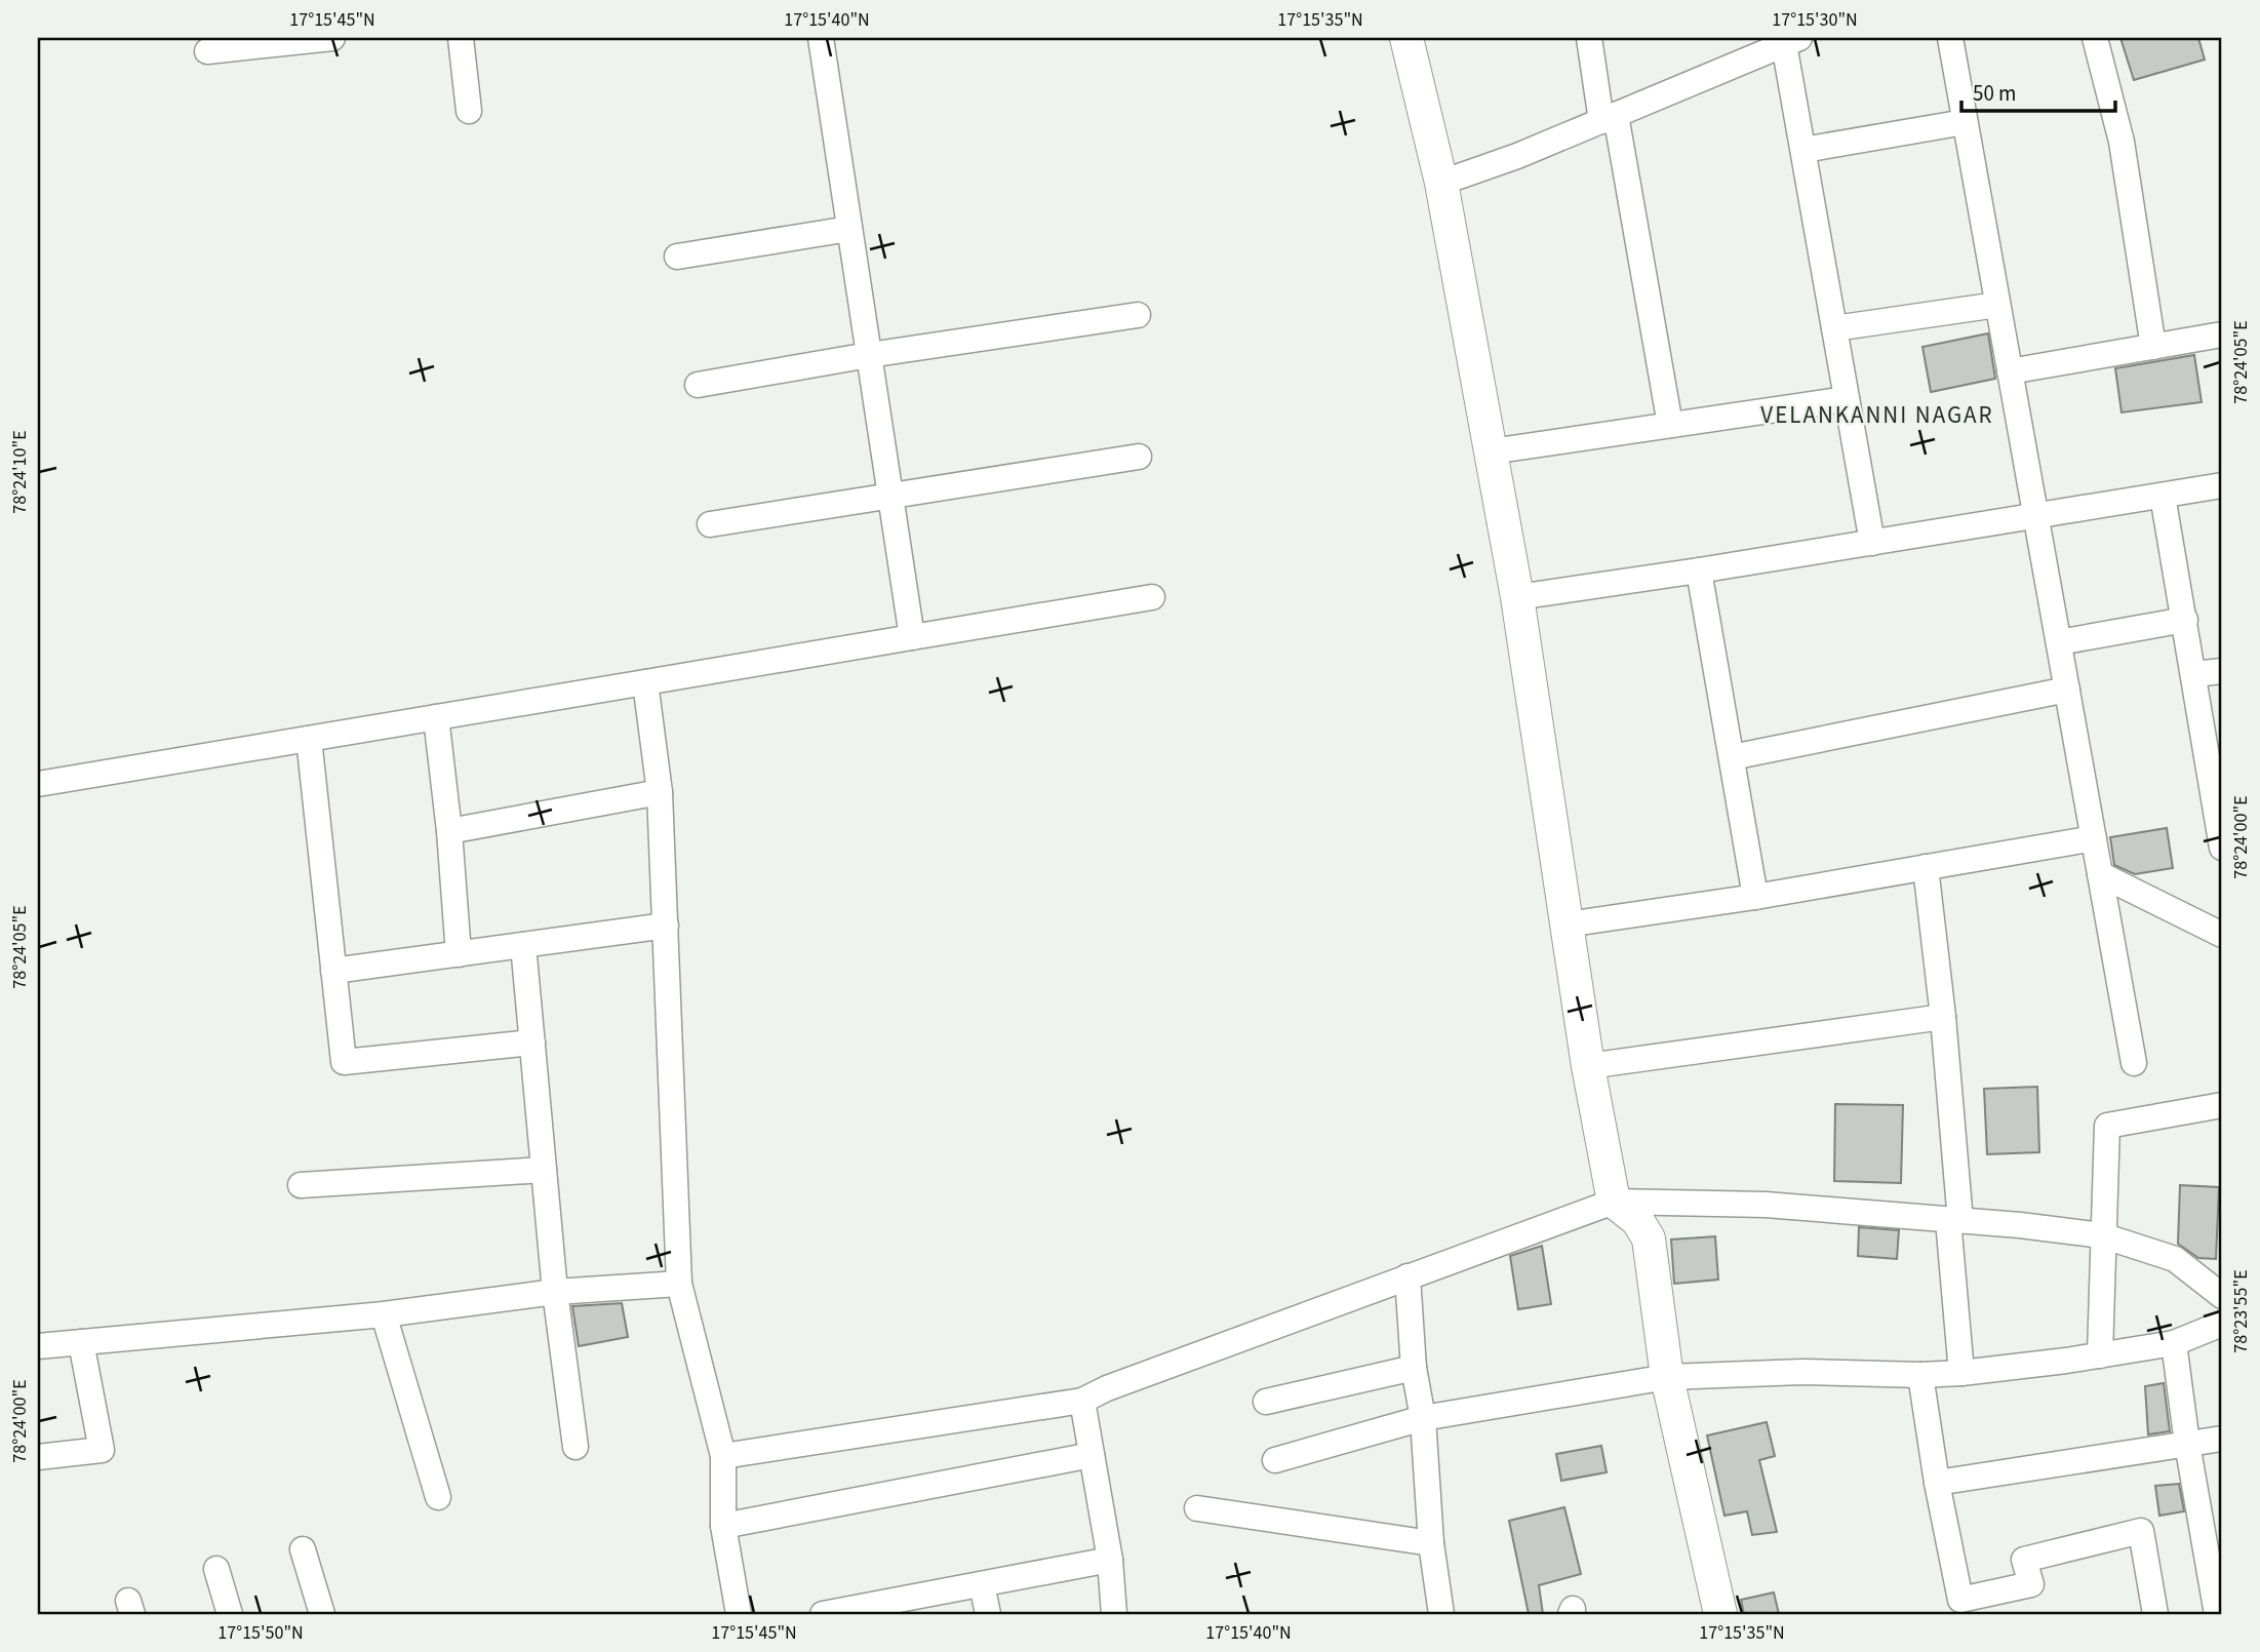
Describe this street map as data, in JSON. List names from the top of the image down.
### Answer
{
  "districts": ["VELANKANNI NAGAR"],
  "scale_bar": "50 m",
  "coordinates": [
    "17°15'45\"N",
    "17°15'40\"N",
    "17°15'35\"N",
    "17°15'30\"N",
    "78°24'05\"E",
    "78°24'10\"E",
    "78°24'00\"E",
    "78°23'55\"E",
    "17°15'50\"N"
  ]
}
